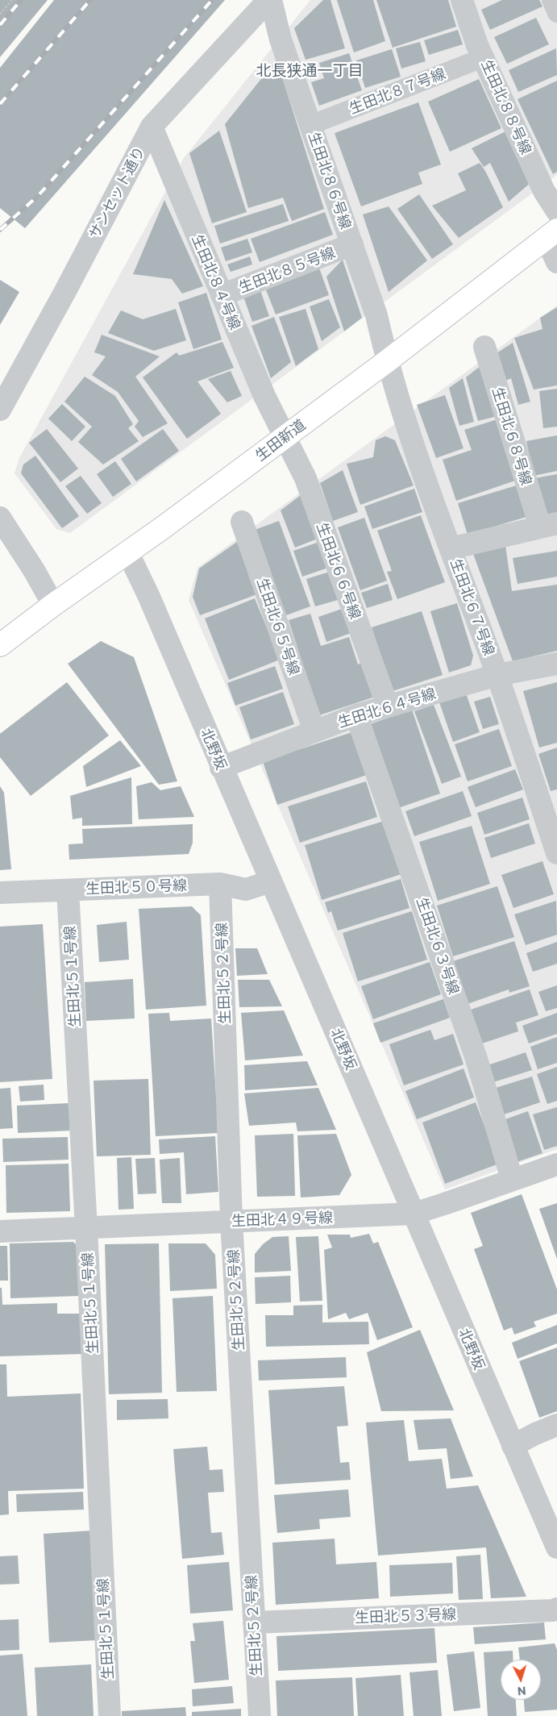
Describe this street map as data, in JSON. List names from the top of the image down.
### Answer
{
  "streets": {
    "street": [
      "生田北８８号線",
      "生田北８６号線",
      "サンセット通り",
      "生田北８５号線",
      "生田北８４号線",
      "生田北６８号線",
      "生田新道",
      "生田北６６号線",
      "生田北６７号線",
      "生田北６５号線",
      "生田北６４号線",
      "北野坂",
      "生田北５０号線",
      "生田北６３号線",
      "生田北５２号線",
      "生田北５１号線",
      "生田北４９号線",
      "生田北５３号線"
    ],
    "lane": ["生田北８７号線"]
  },
  "crossings": [
    ["生田北８７号線", "生田北８８号線"],
    ["生田北８７号線", "生田北８６号線"],
    ["生田北８６号線", "サンセット通り"],
    ["生田北８６号線", "生田北８５号線"],
    ["生田北８６号線", "生田新道"],
    ["生田北８６号線", "生田北６７号線"],
    ["サンセット通り", "生田北８４号線"],
    ["生田北８５号線", "生田北８４号線"],
    ["生田北８４号線", "生田新道"],
    ["生田北８４号線", "生田北６６号線"],
    ["生田新道", "生田北６６号線"],
    ["生田新道", "生田北６７号線"],
    ["生田新道", "北野坂"],
    ["生田北６６号線", "生田北６４号線"],
    ["生田北６７号線", "生田北６４号線"],
    ["生田北６５号線", "生田北６４号線"],
    ["生田北６４号線", "北野坂"],
    ["生田北６４号線", "生田北６３号線"],
    ["北野坂", "生田北５０号線"],
    ["北野坂", "生田北４９号線"],
    ["生田北５０号線", "生田北５２号線"],
    ["生田北５０号線", "生田北５１号線"],
    ["生田北６３号線", "生田北４９号線"],
    ["生田北５２号線", "生田北４９号線"],
    ["生田北５２号線", "生田北５３号線"],
    ["生田北５１号線", "生田北４９号線"]
  ],
  "districts": ["北長狭通一丁目"],
  "north": "bottom"
}
